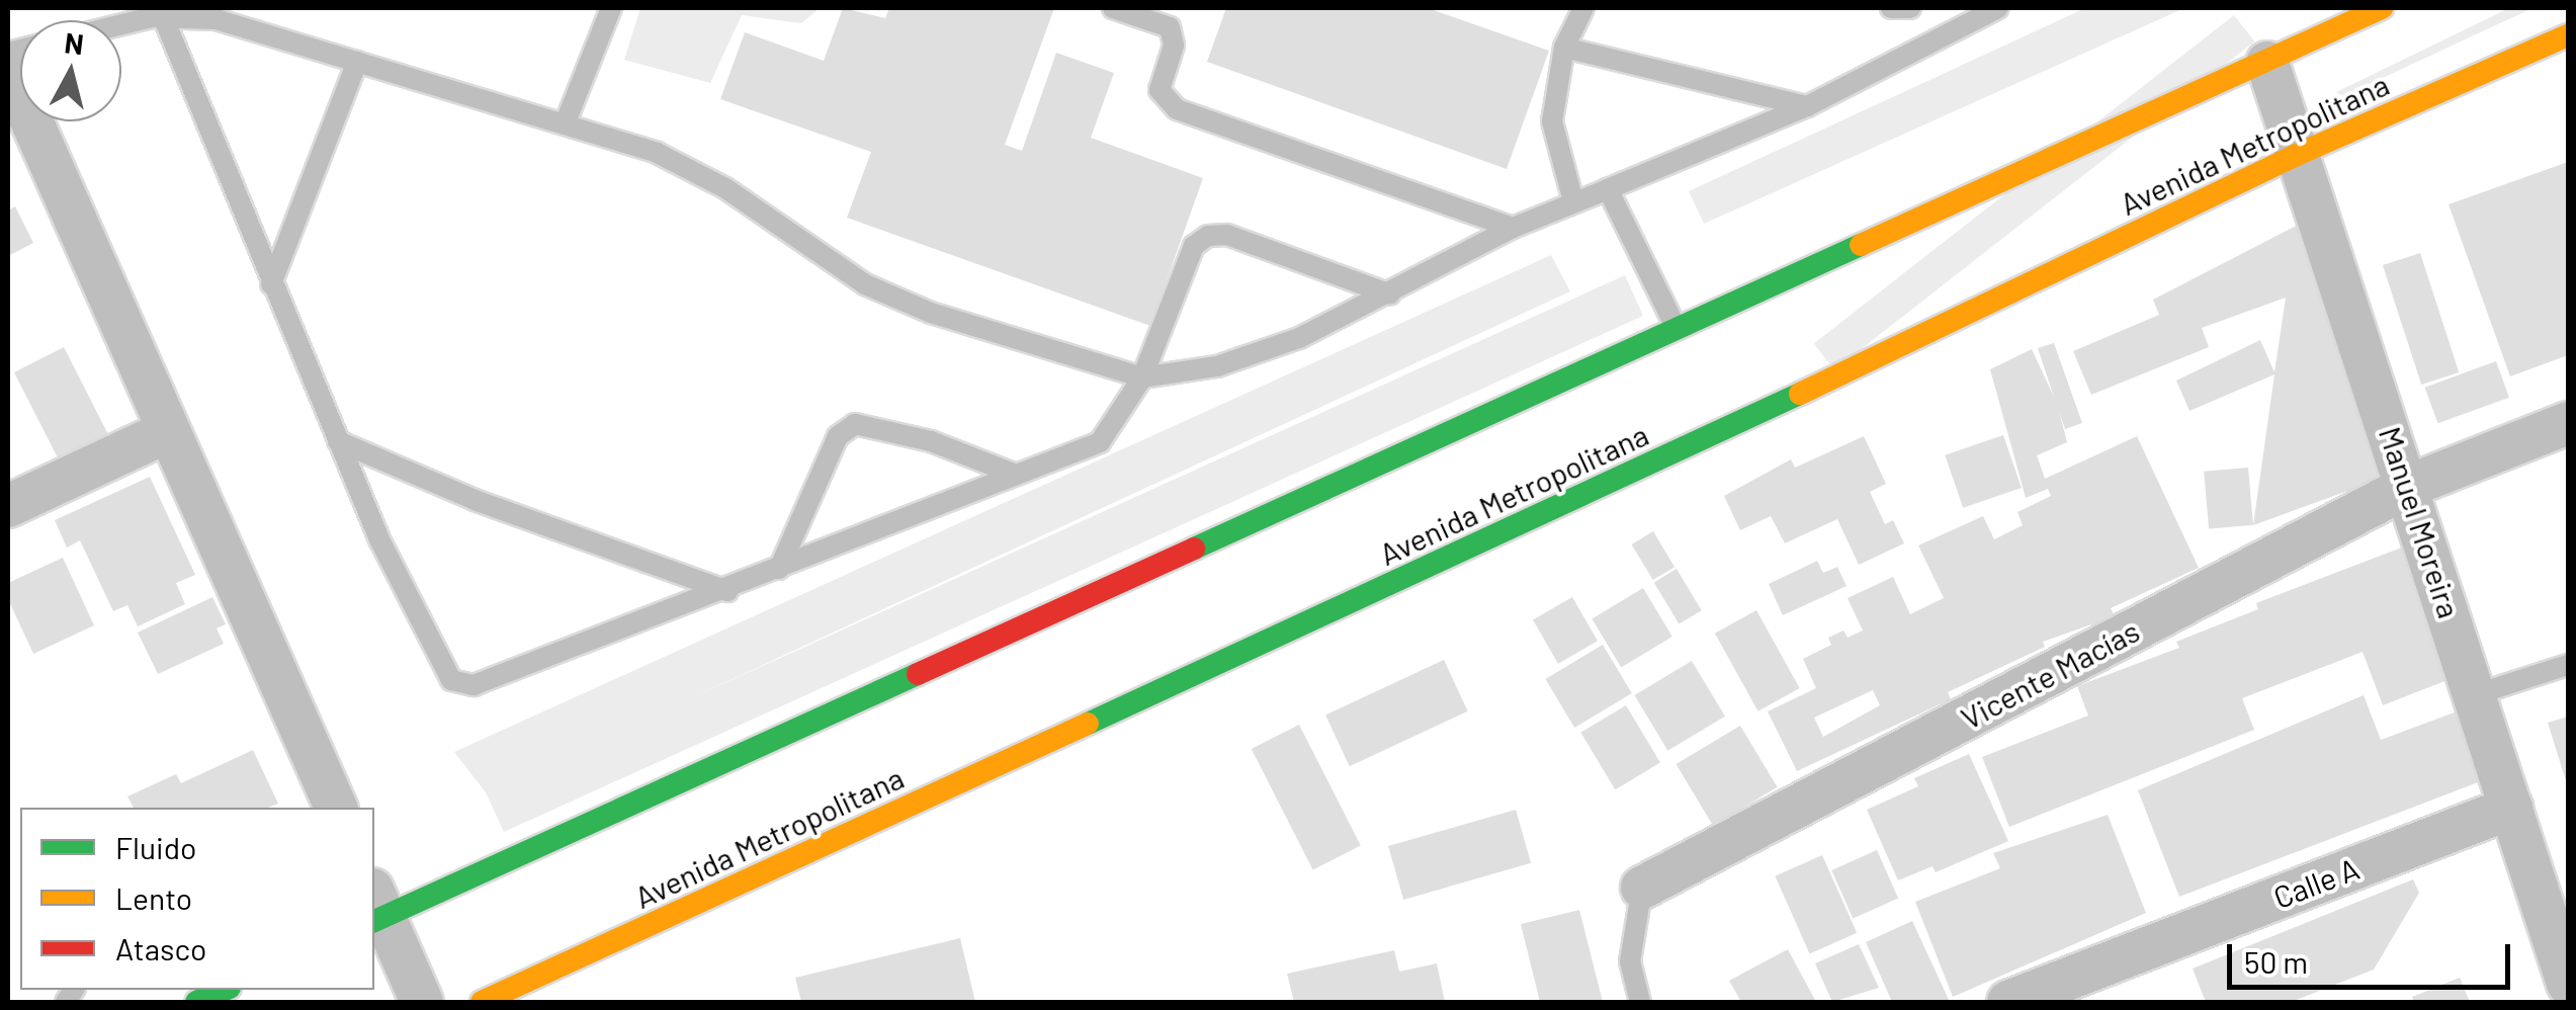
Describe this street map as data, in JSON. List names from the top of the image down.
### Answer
{
  "streets": {
    "highway": ["Avenida Metropolitana"],
    "street": ["Manuel Moreira", "Vicente Macías", "Calle A"]
  },
  "crossings": [
    ["Avenida Metropolitana", "Manuel Moreira"],
    ["Manuel Moreira", "Vicente Macías"],
    ["Manuel Moreira", "Calle A"]
  ],
  "legend": ["Fluido", "Lento", "Atasco"],
  "scale_bar": "50 m",
  "north": "top"
}
